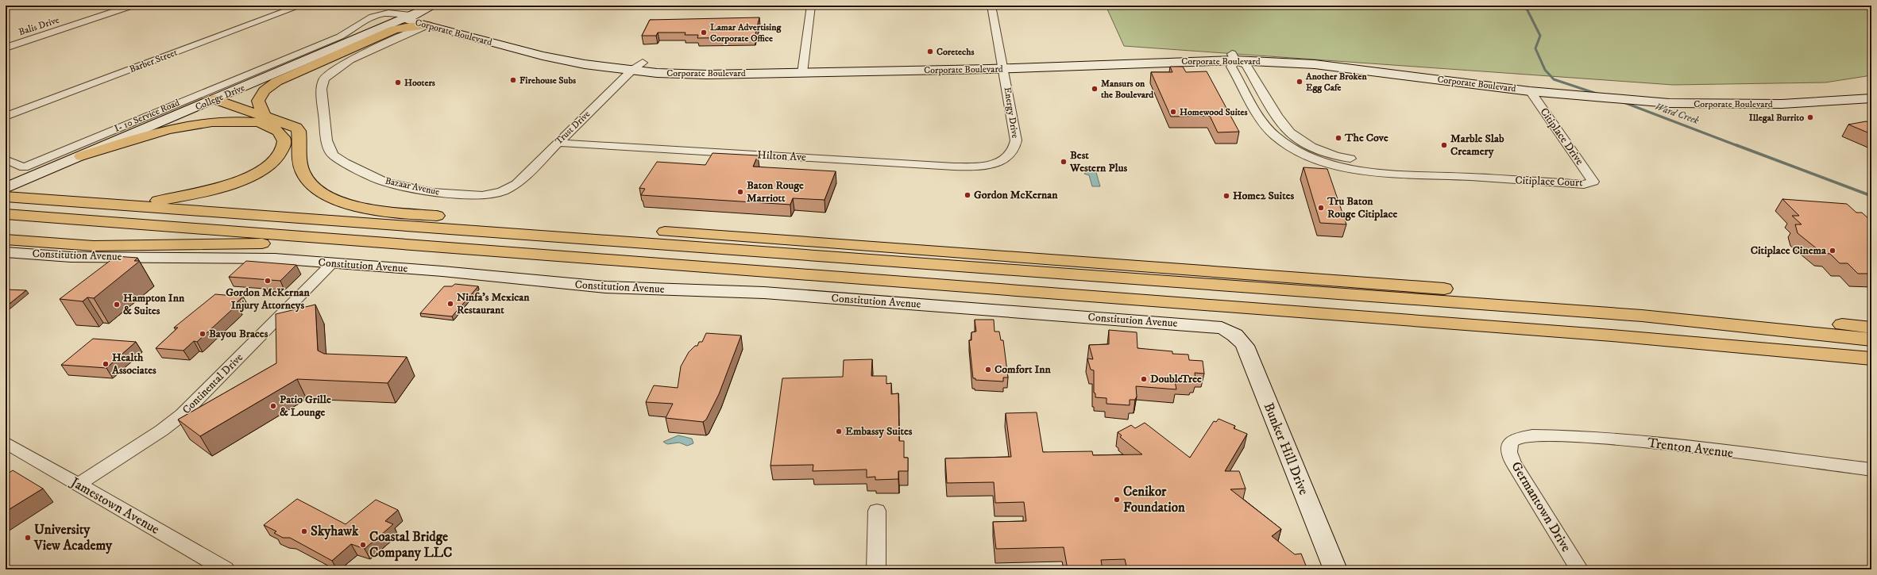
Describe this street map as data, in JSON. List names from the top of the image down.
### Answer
{
  "streets": {
    "street": [
      "Balis Drive",
      "Corporate Boulevard",
      "Barber Street",
      "College Drive",
      "Energy Drive",
      "I- 10 Service Road",
      "Trust Drive",
      "Citiplace Drive",
      "Hilton Ave",
      "Citiplace Court",
      "Bazaar Avenue",
      "Constitution Avenue",
      "Continental Drive",
      "Trenton Avenue",
      "Bunker Hill Drive",
      "Jamestown Avenue",
      "Germantown Drive"
    ]
  },
  "crossings": [
    ["Corporate Boulevard", "College Drive"],
    ["Corporate Boulevard", "Energy Drive"],
    ["Corporate Boulevard", "I- 10 Service Road"],
    ["Corporate Boulevard", "Trust Drive"],
    ["Corporate Boulevard", "Citiplace Drive"],
    ["Corporate Boulevard", "Citiplace Court"],
    ["Corporate Boulevard", "Bazaar Avenue"],
    ["College Drive", "I- 10 Service Road"],
    ["Energy Drive", "Hilton Ave"],
    ["Trust Drive", "Hilton Ave"],
    ["Trust Drive", "Bazaar Avenue"],
    ["Citiplace Drive", "Citiplace Court"],
    ["Constitution Avenue", "Continental Drive"],
    ["Constitution Avenue", "Bunker Hill Drive"],
    ["Continental Drive", "Jamestown Avenue"],
    ["Trenton Avenue", "Germantown Drive"]
  ],
  "water": ["Ward Creek"],
  "places": [
    "Lamar Advertising Corporate Office",
    "Coretechs",
    "Firehouse Subs",
    "Another Broken Egg Cafe",
    "Hooters",
    "Mansurs on the Boulevard",
    "Homewood Suites",
    "Illegal Burrito",
    "The Cove",
    "Marble Slab Creamery",
    "Best Western Plus",
    "Baton Rouge Marriott",
    "Gordon McKernan",
    "Home2 Suites",
    "Tru Baton Rouge Citiplace",
    "Citiplace Cinema",
    "Gordon McKernan Injury Attorneys",
    "Ninfa's Mexican Restaurant",
    "Hampton Inn & Suites",
    "Bayou Braces",
    "Health Associates",
    "Comfort Inn",
    "DoubleTree",
    "Patio Grille & Lounge",
    "Embassy Suites",
    "Cenikor Foundation",
    "Skyhawk",
    "University View Academy",
    "Coastal Bridge Company LLC"
  ]
}
